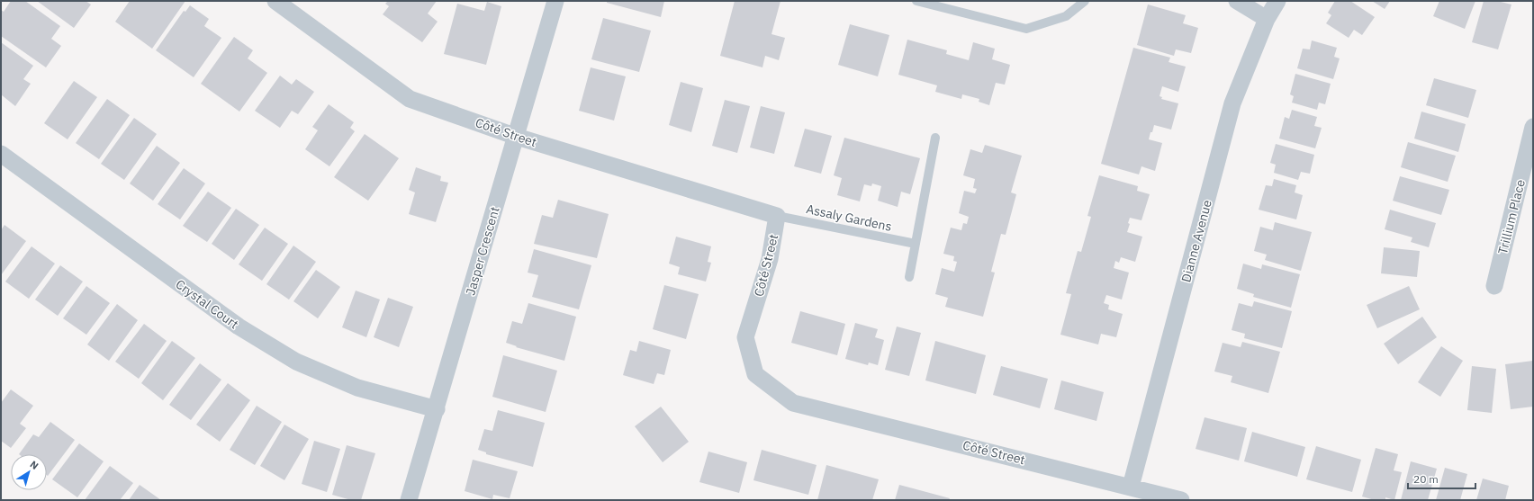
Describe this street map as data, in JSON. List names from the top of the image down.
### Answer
{
  "streets": {
    "street": [
      "Côté Street",
      "Trillium Place",
      "Dianne Avenue",
      "Jasper Crescent",
      "Crystal Court"
    ],
    "lane": ["Assaly Gardens"]
  },
  "crossings": [
    ["Côté Street", "Assaly Gardens"],
    ["Côté Street", "Dianne Avenue"],
    ["Côté Street", "Jasper Crescent"],
    ["Jasper Crescent", "Crystal Court"]
  ],
  "scale_bar": "20 m",
  "north": "top right"
}
